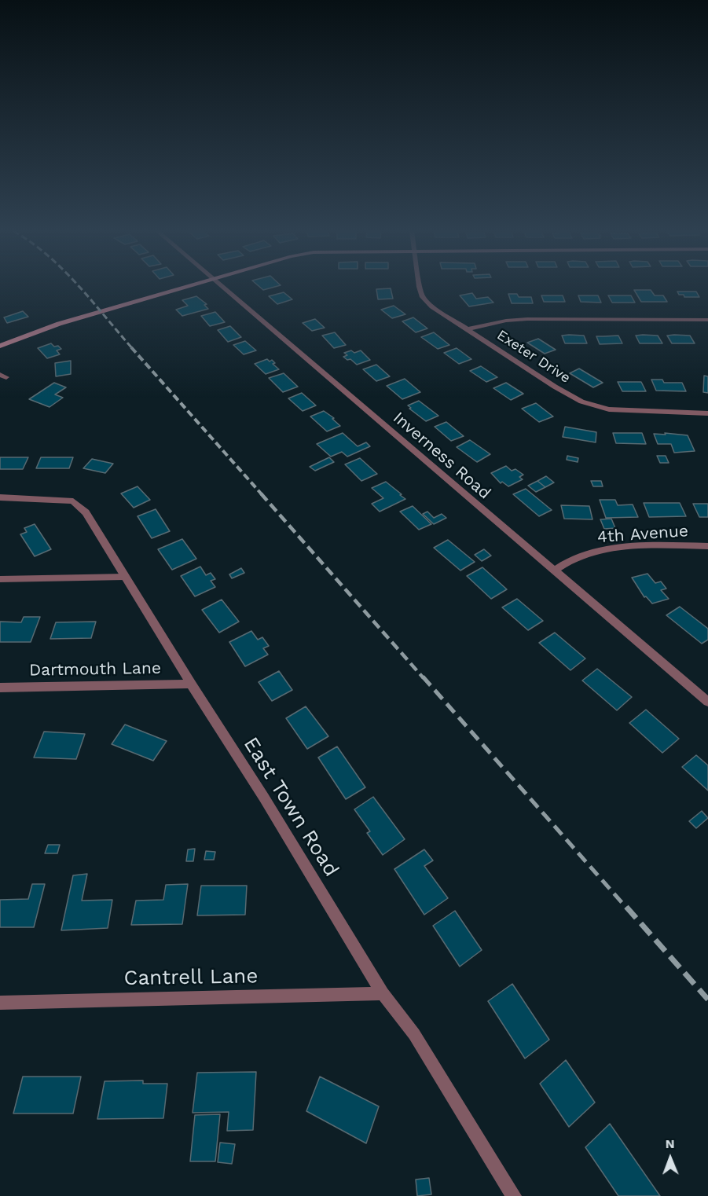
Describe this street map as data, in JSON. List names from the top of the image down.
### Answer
{
  "streets": {
    "street": [
      "Exeter Drive",
      "Inverness Road",
      "4th Avenue",
      "Dartmouth Lane",
      "East Town Road",
      "Cantrell Lane"
    ]
  },
  "crossings": [
    ["Inverness Road", "4th Avenue"],
    ["Dartmouth Lane", "East Town Road"],
    ["East Town Road", "Cantrell Lane"]
  ],
  "north": "top"
}
